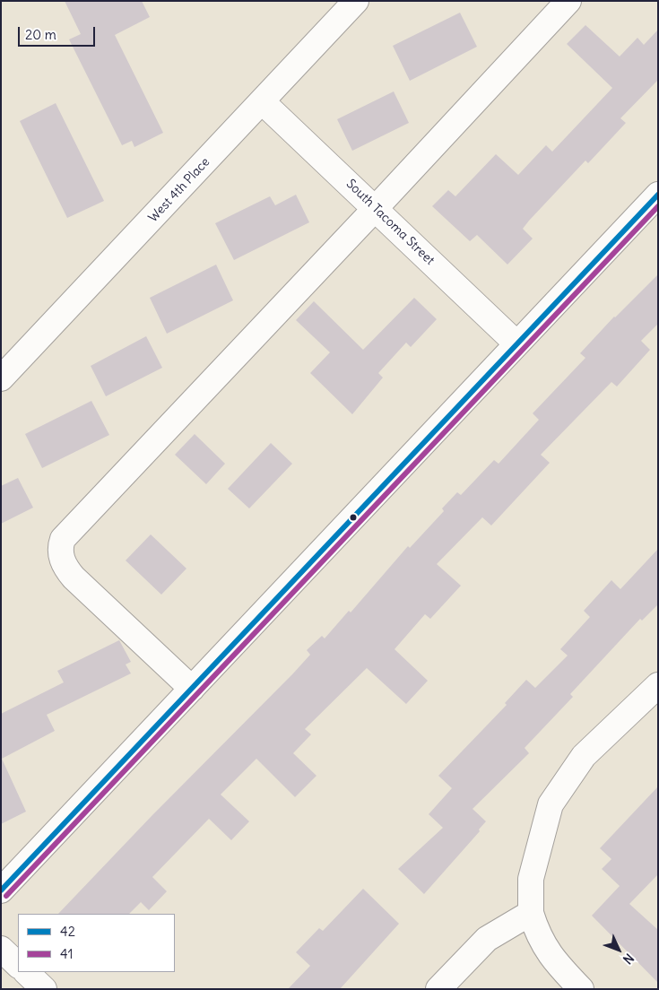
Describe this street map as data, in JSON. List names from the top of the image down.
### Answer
{
  "streets": {
    "street": ["West 4th Place", "South Tacoma Street"]
  },
  "crossings": [
    ["West 4th Place", "South Tacoma Street"]
  ],
  "lines": ["transit line 42", "transit line 41"],
  "legend": ["42", "41"],
  "scale_bar": "20 m",
  "north": "bottom right"
}
